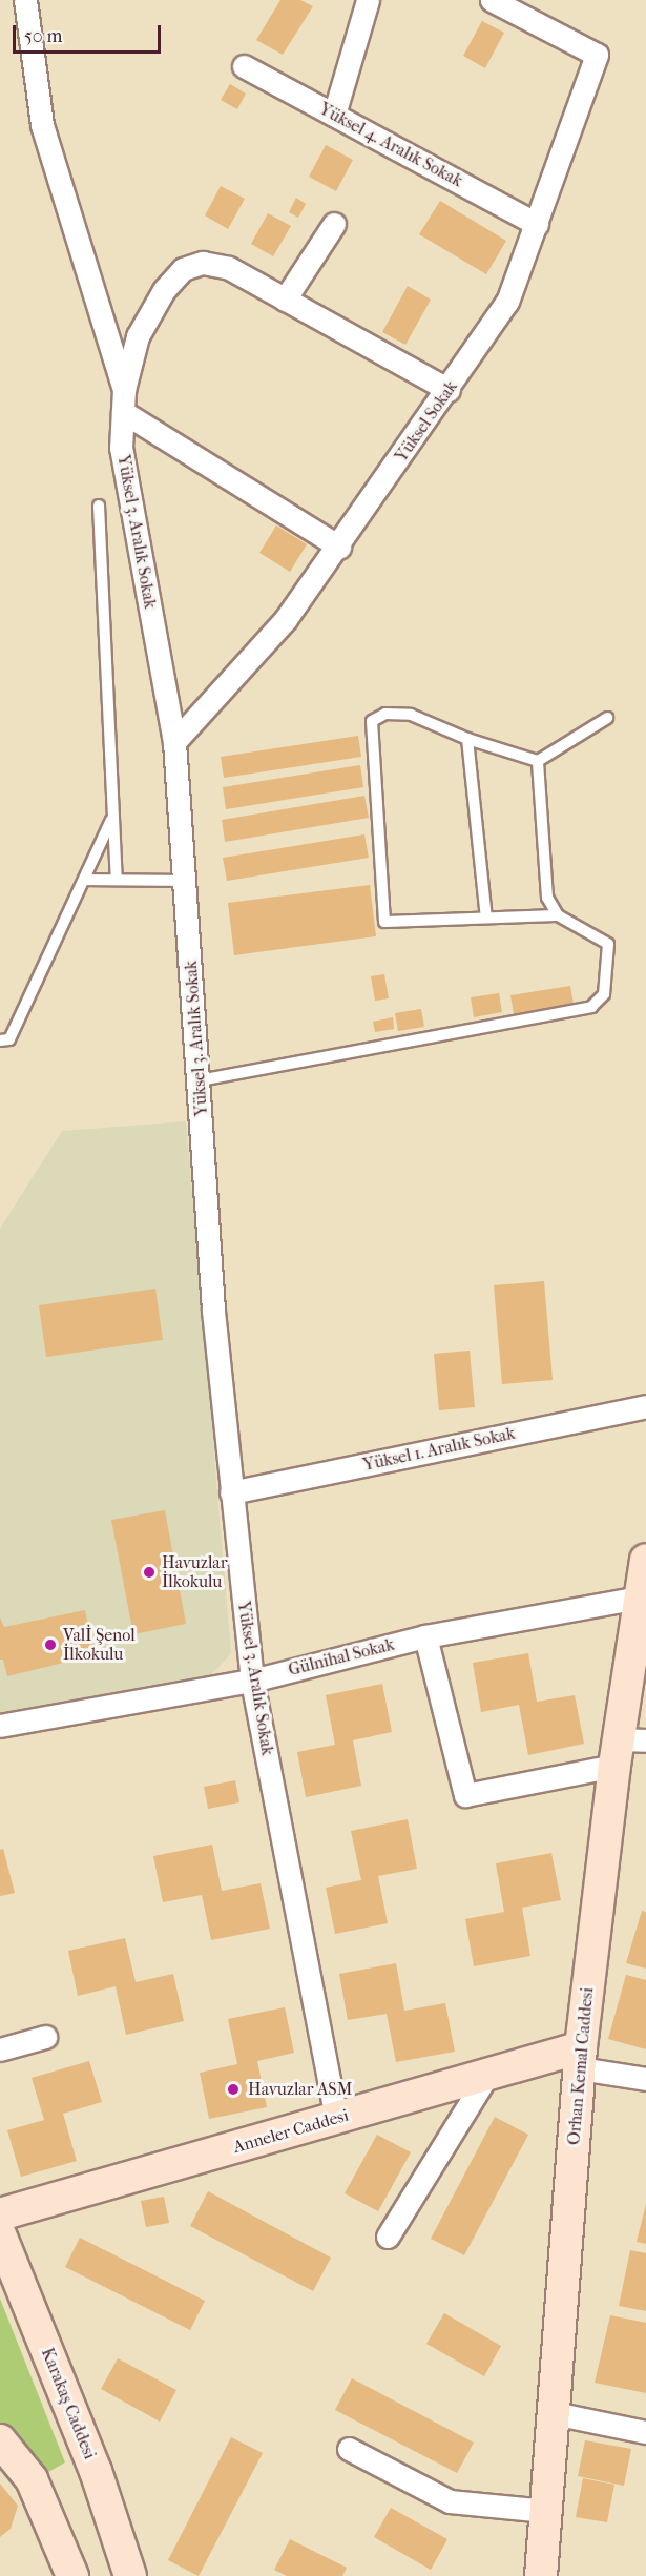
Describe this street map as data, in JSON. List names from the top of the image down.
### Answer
{
  "streets": {
    "street": [
      "Yüksel 4. Aralık Sokak",
      "Yüksel Sokak",
      "Yüksel 3. Aralık Sokak",
      "Yüksel 1. Aralık Sokak",
      "Gülnihal Sokak",
      "Orhan Kemal Caddesi",
      "Anneler Caddesi",
      "Karakaş Caddesi"
    ]
  },
  "crossings": [
    ["Yüksel 4. Aralık Sokak", "Yüksel Sokak"],
    ["Yüksel Sokak", "Yüksel 3. Aralık Sokak"],
    ["Yüksel 3. Aralık Sokak", "Yüksel 1. Aralık Sokak"],
    ["Yüksel 3. Aralık Sokak", "Gülnihal Sokak"],
    ["Yüksel 3. Aralık Sokak", "Anneler Caddesi"],
    ["Gülnihal Sokak", "Orhan Kemal Caddesi"],
    ["Orhan Kemal Caddesi", "Anneler Caddesi"]
  ],
  "places": ["Havuzlar İlkokulu", "Valİ Şenol İlkokulu", "Havuzlar ASM"],
  "scale_bar": "50 m"
}
